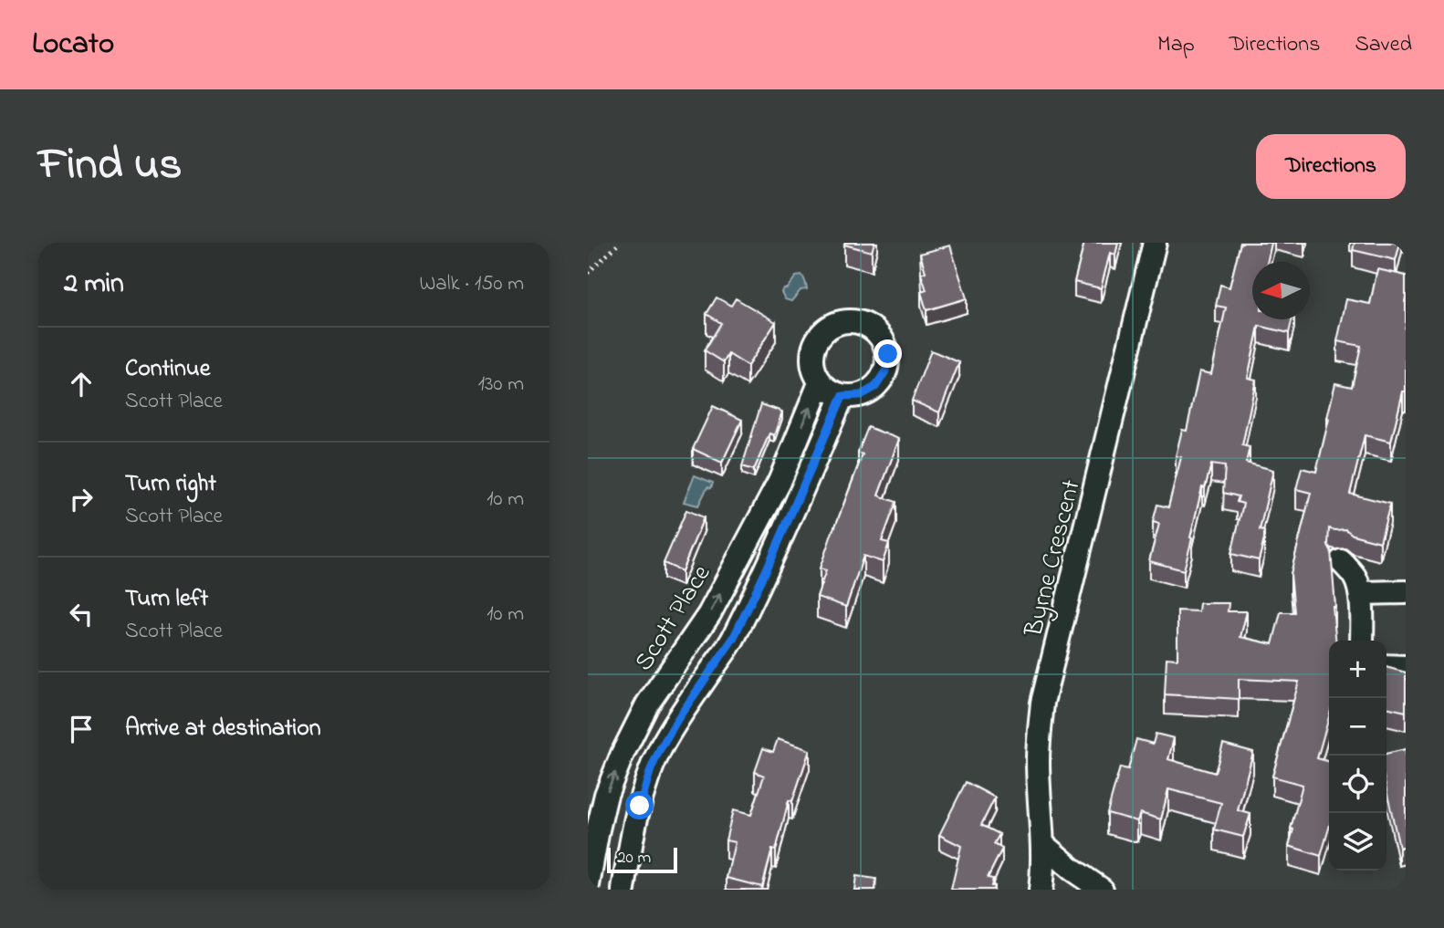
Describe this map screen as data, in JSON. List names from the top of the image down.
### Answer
{
  "streets": {
    "street": ["Byrne Crescent", "Scott Place"]
  },
  "scale_bar": "20 m",
  "north": "left",
  "page": {
    "header": "Locato",
    "nav": ["Map", "Directions", "Saved"],
    "title": "Find us",
    "buttons": "Directions",
    "heading": ["2 min", "Walk · 150 m"],
    "list": [
      ["Continue", "Scott Place", "130 m"],
      ["Turn right", "Scott Place", "10 m"],
      ["Turn left", "Scott Place", "10 m"],
      "Arrive at destination"
    ],
    "map_buttons": ["+", "−"],
    "scale": "20 m"
  }
}
